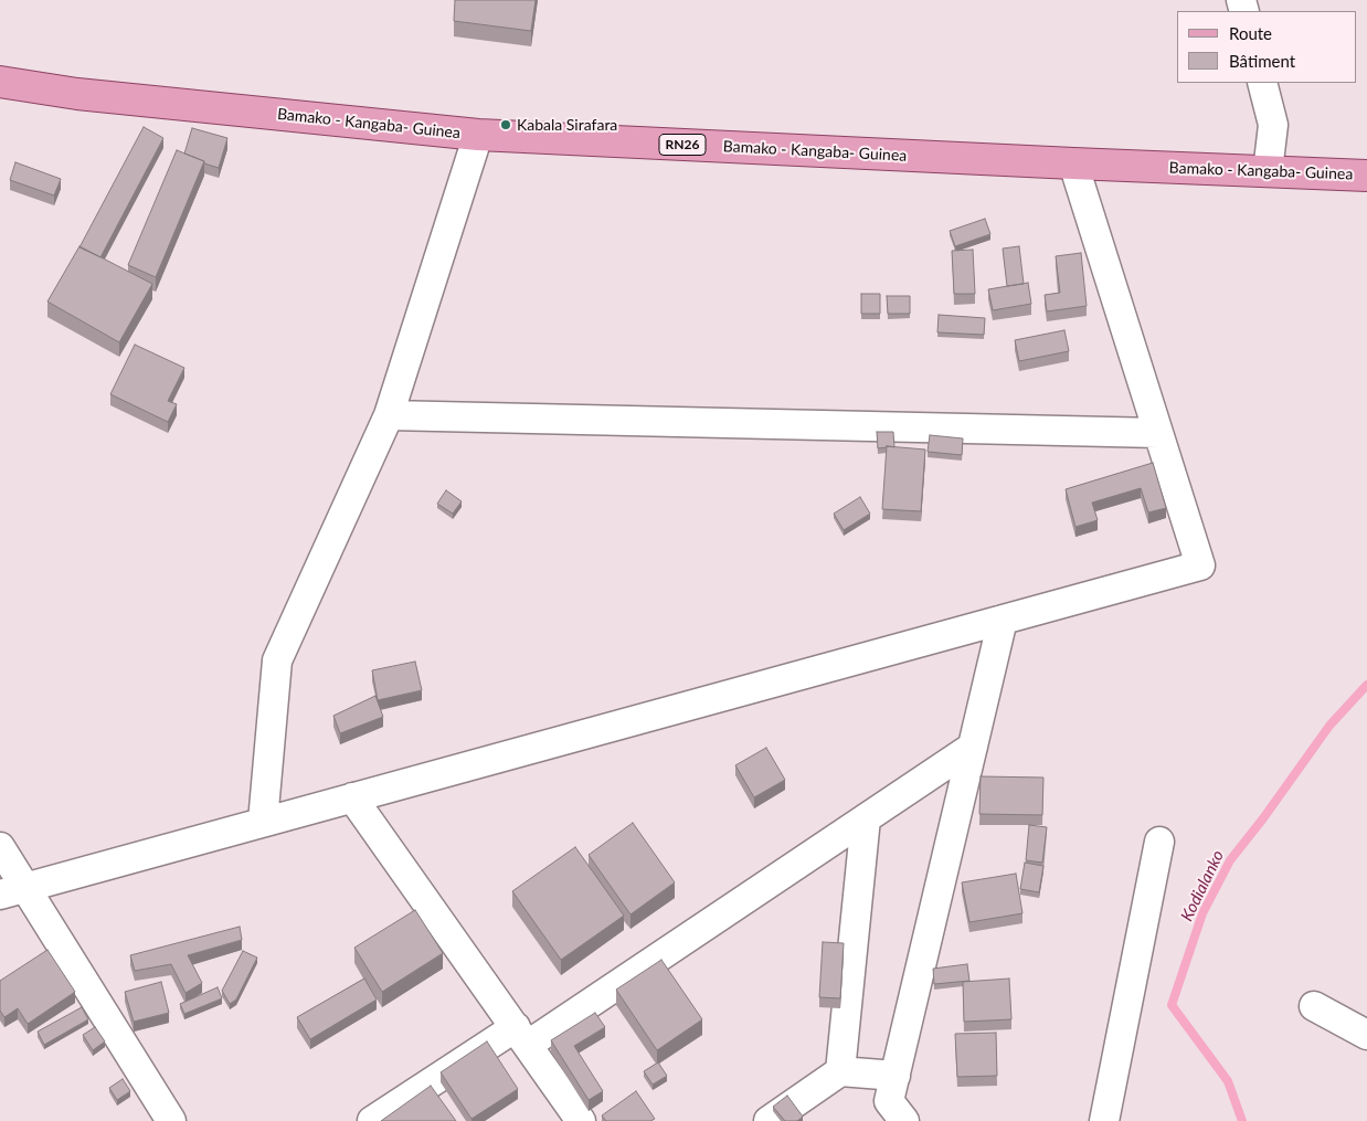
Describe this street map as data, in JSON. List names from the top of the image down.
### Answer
{
  "streets": {
    "main road": ["Bamako - Kangaba- Guinea", "RN26"]
  },
  "water": ["Kodialanko"],
  "places": ["Kabala Sirafara"],
  "legend": ["Route", "Bâtiment"]
}
